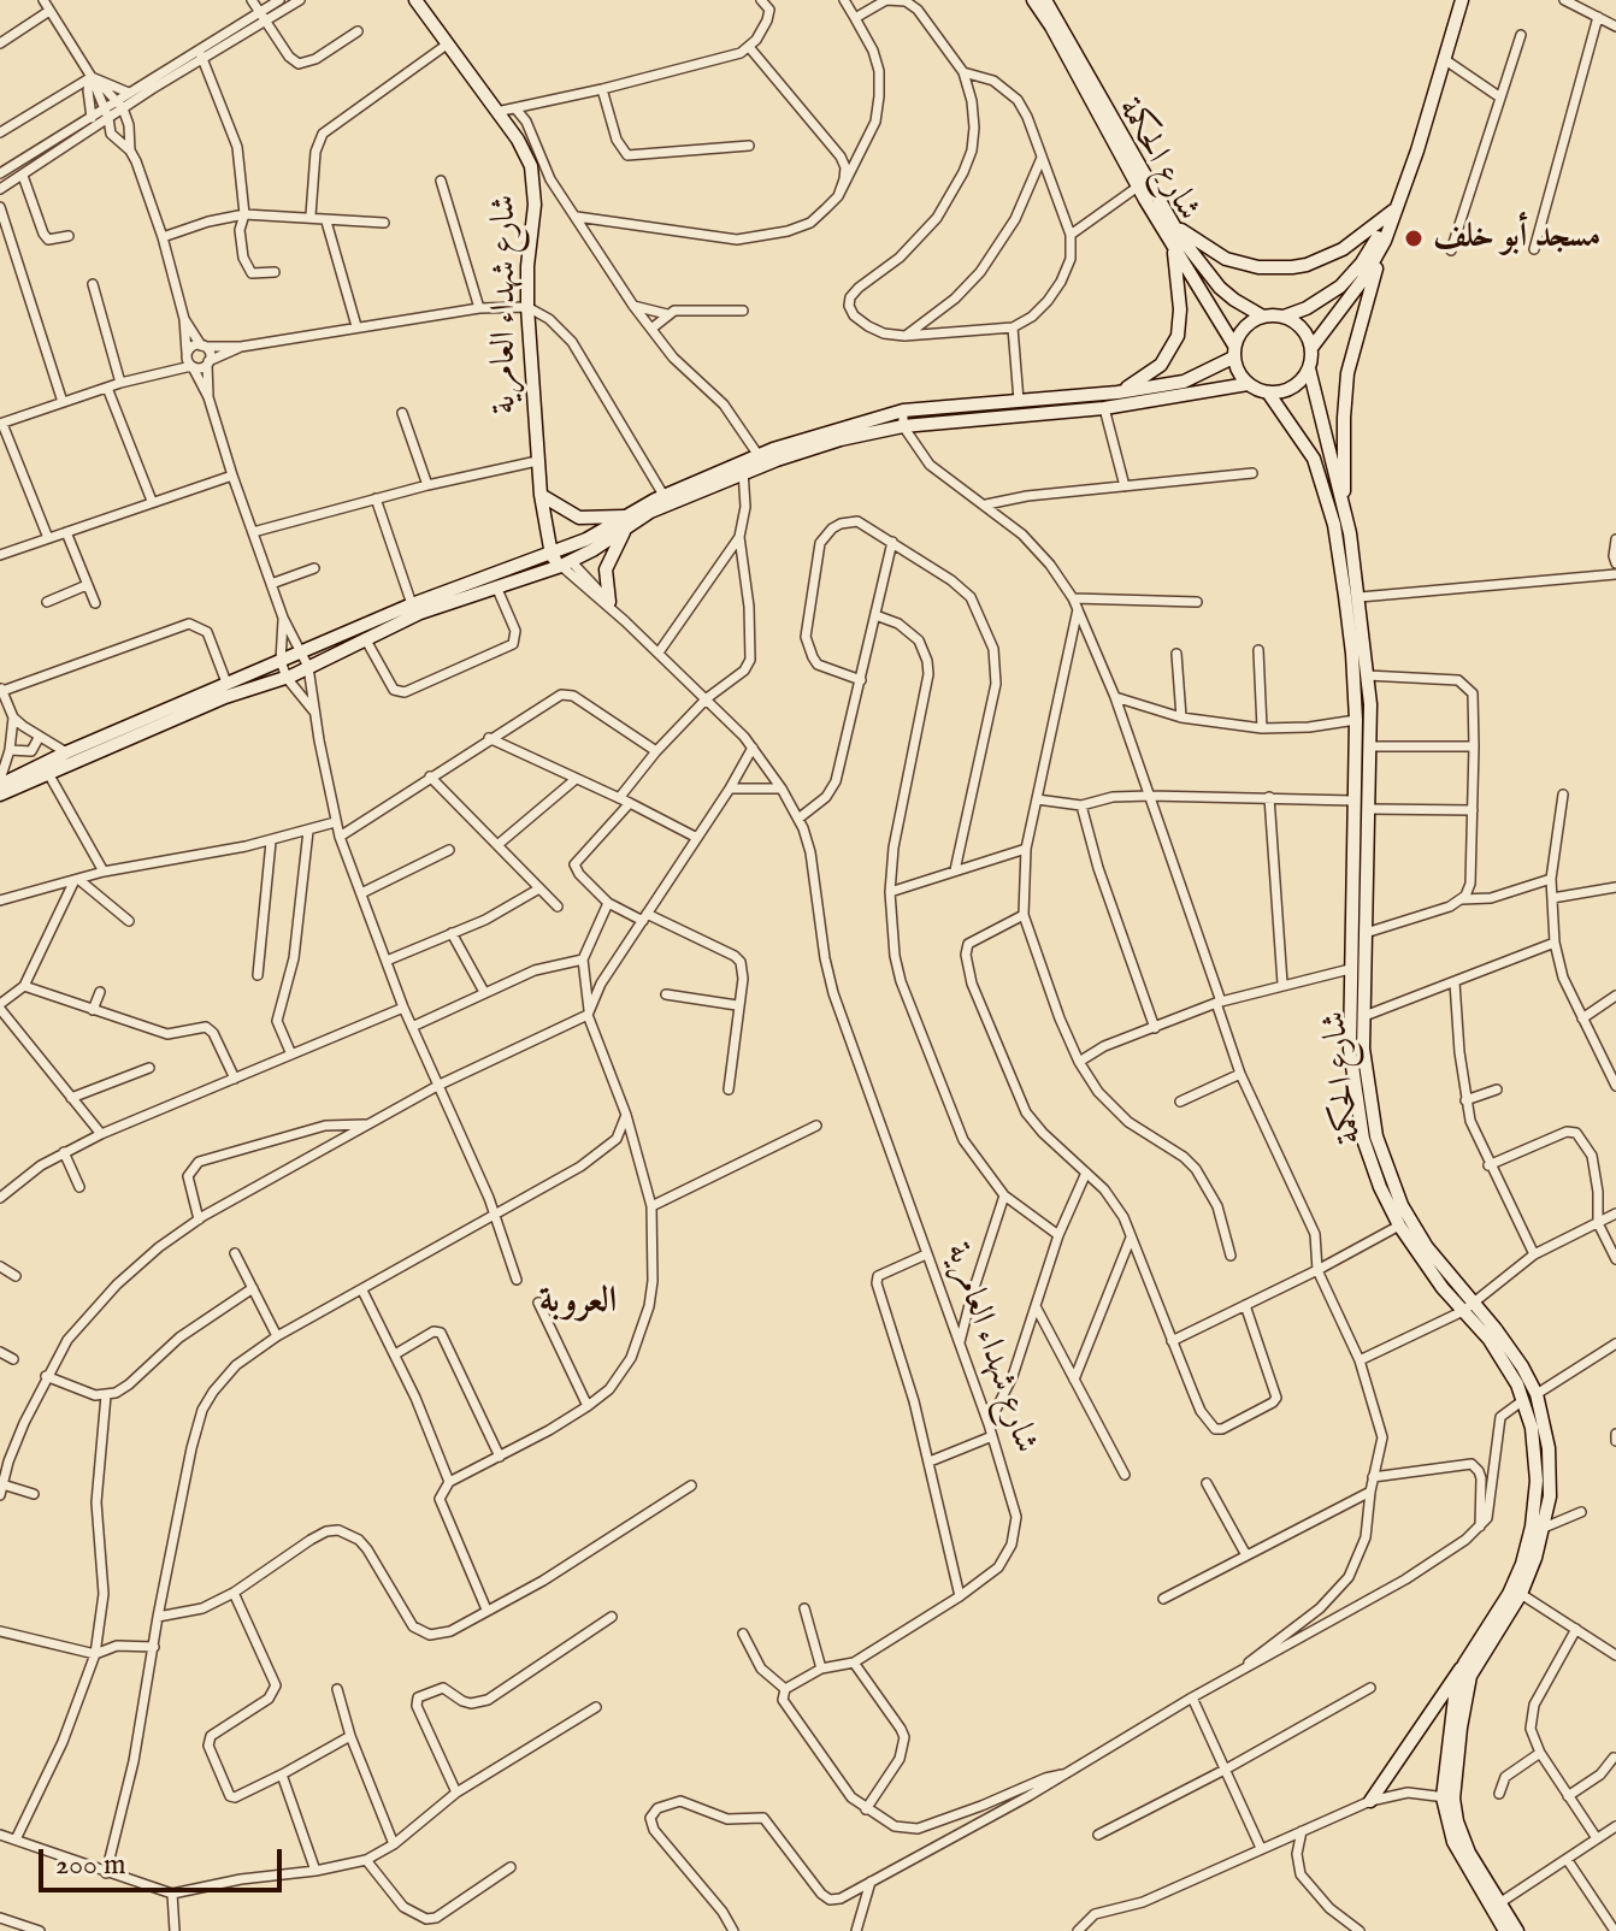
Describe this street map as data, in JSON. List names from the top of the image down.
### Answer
{
  "streets": {
    "street": ["شارع الحكمة", "شارع شهداء العامرية"]
  },
  "districts": ["العروبة"],
  "places": ["مسجد أبو خلف"],
  "scale_bar": "200 m"
}
